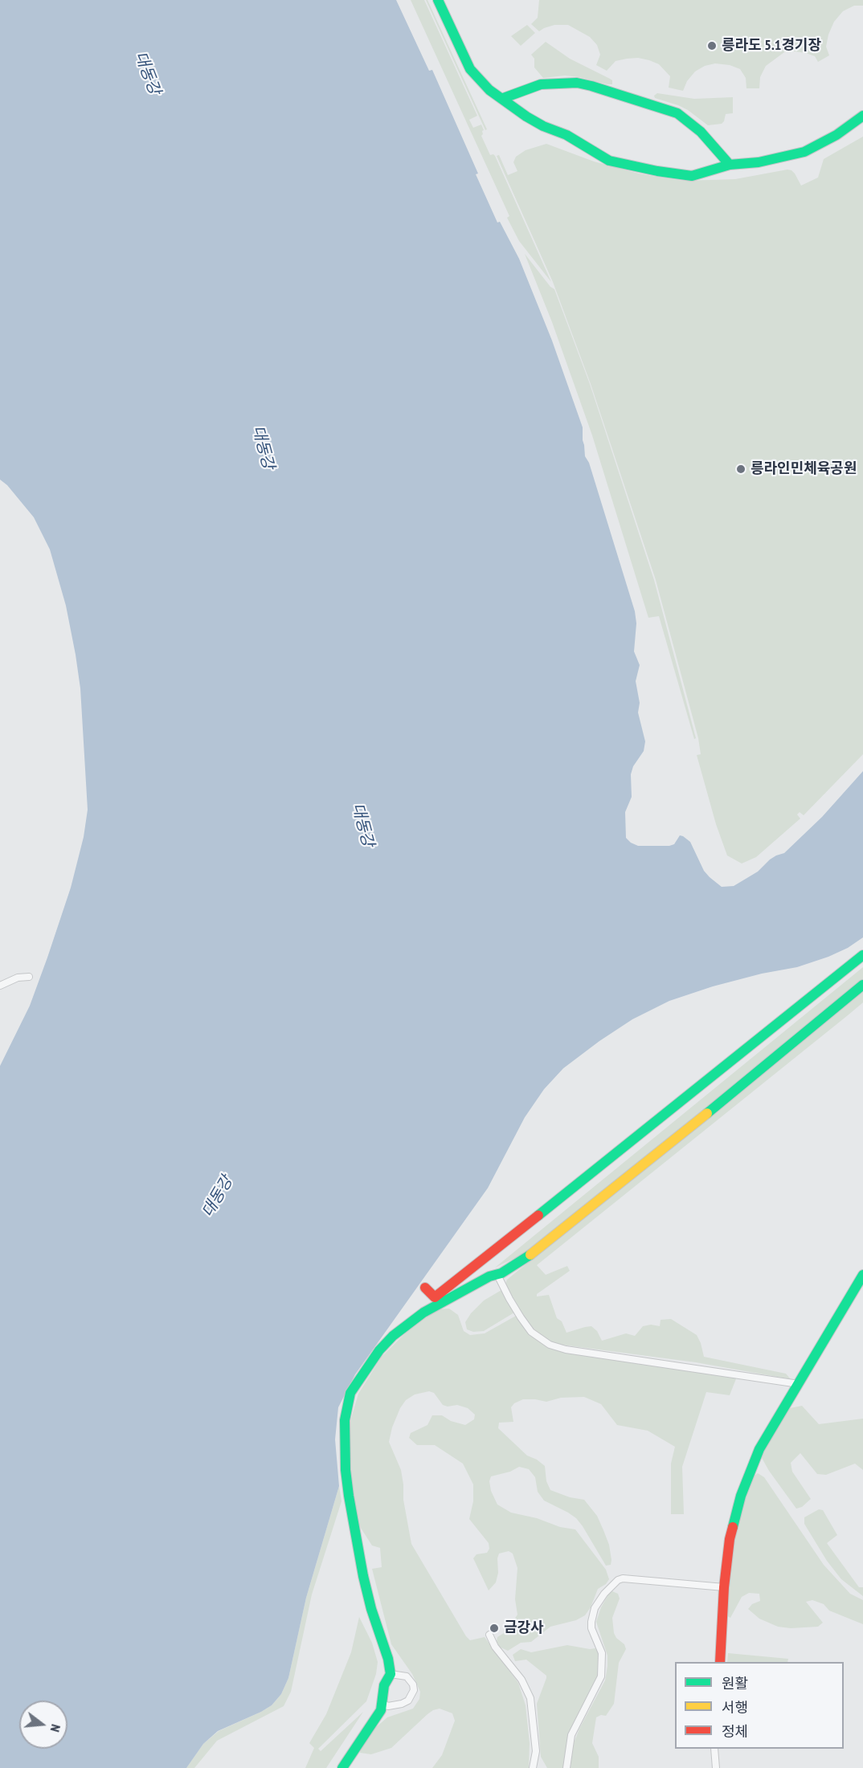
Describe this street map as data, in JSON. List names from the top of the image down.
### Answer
{
  "water": ["대동강"],
  "places": ["릉라도 5.1경기장", "릉라인민체육공원", "금강사"],
  "legend": ["원활", "서행", "정체"],
  "north": "right"
}
